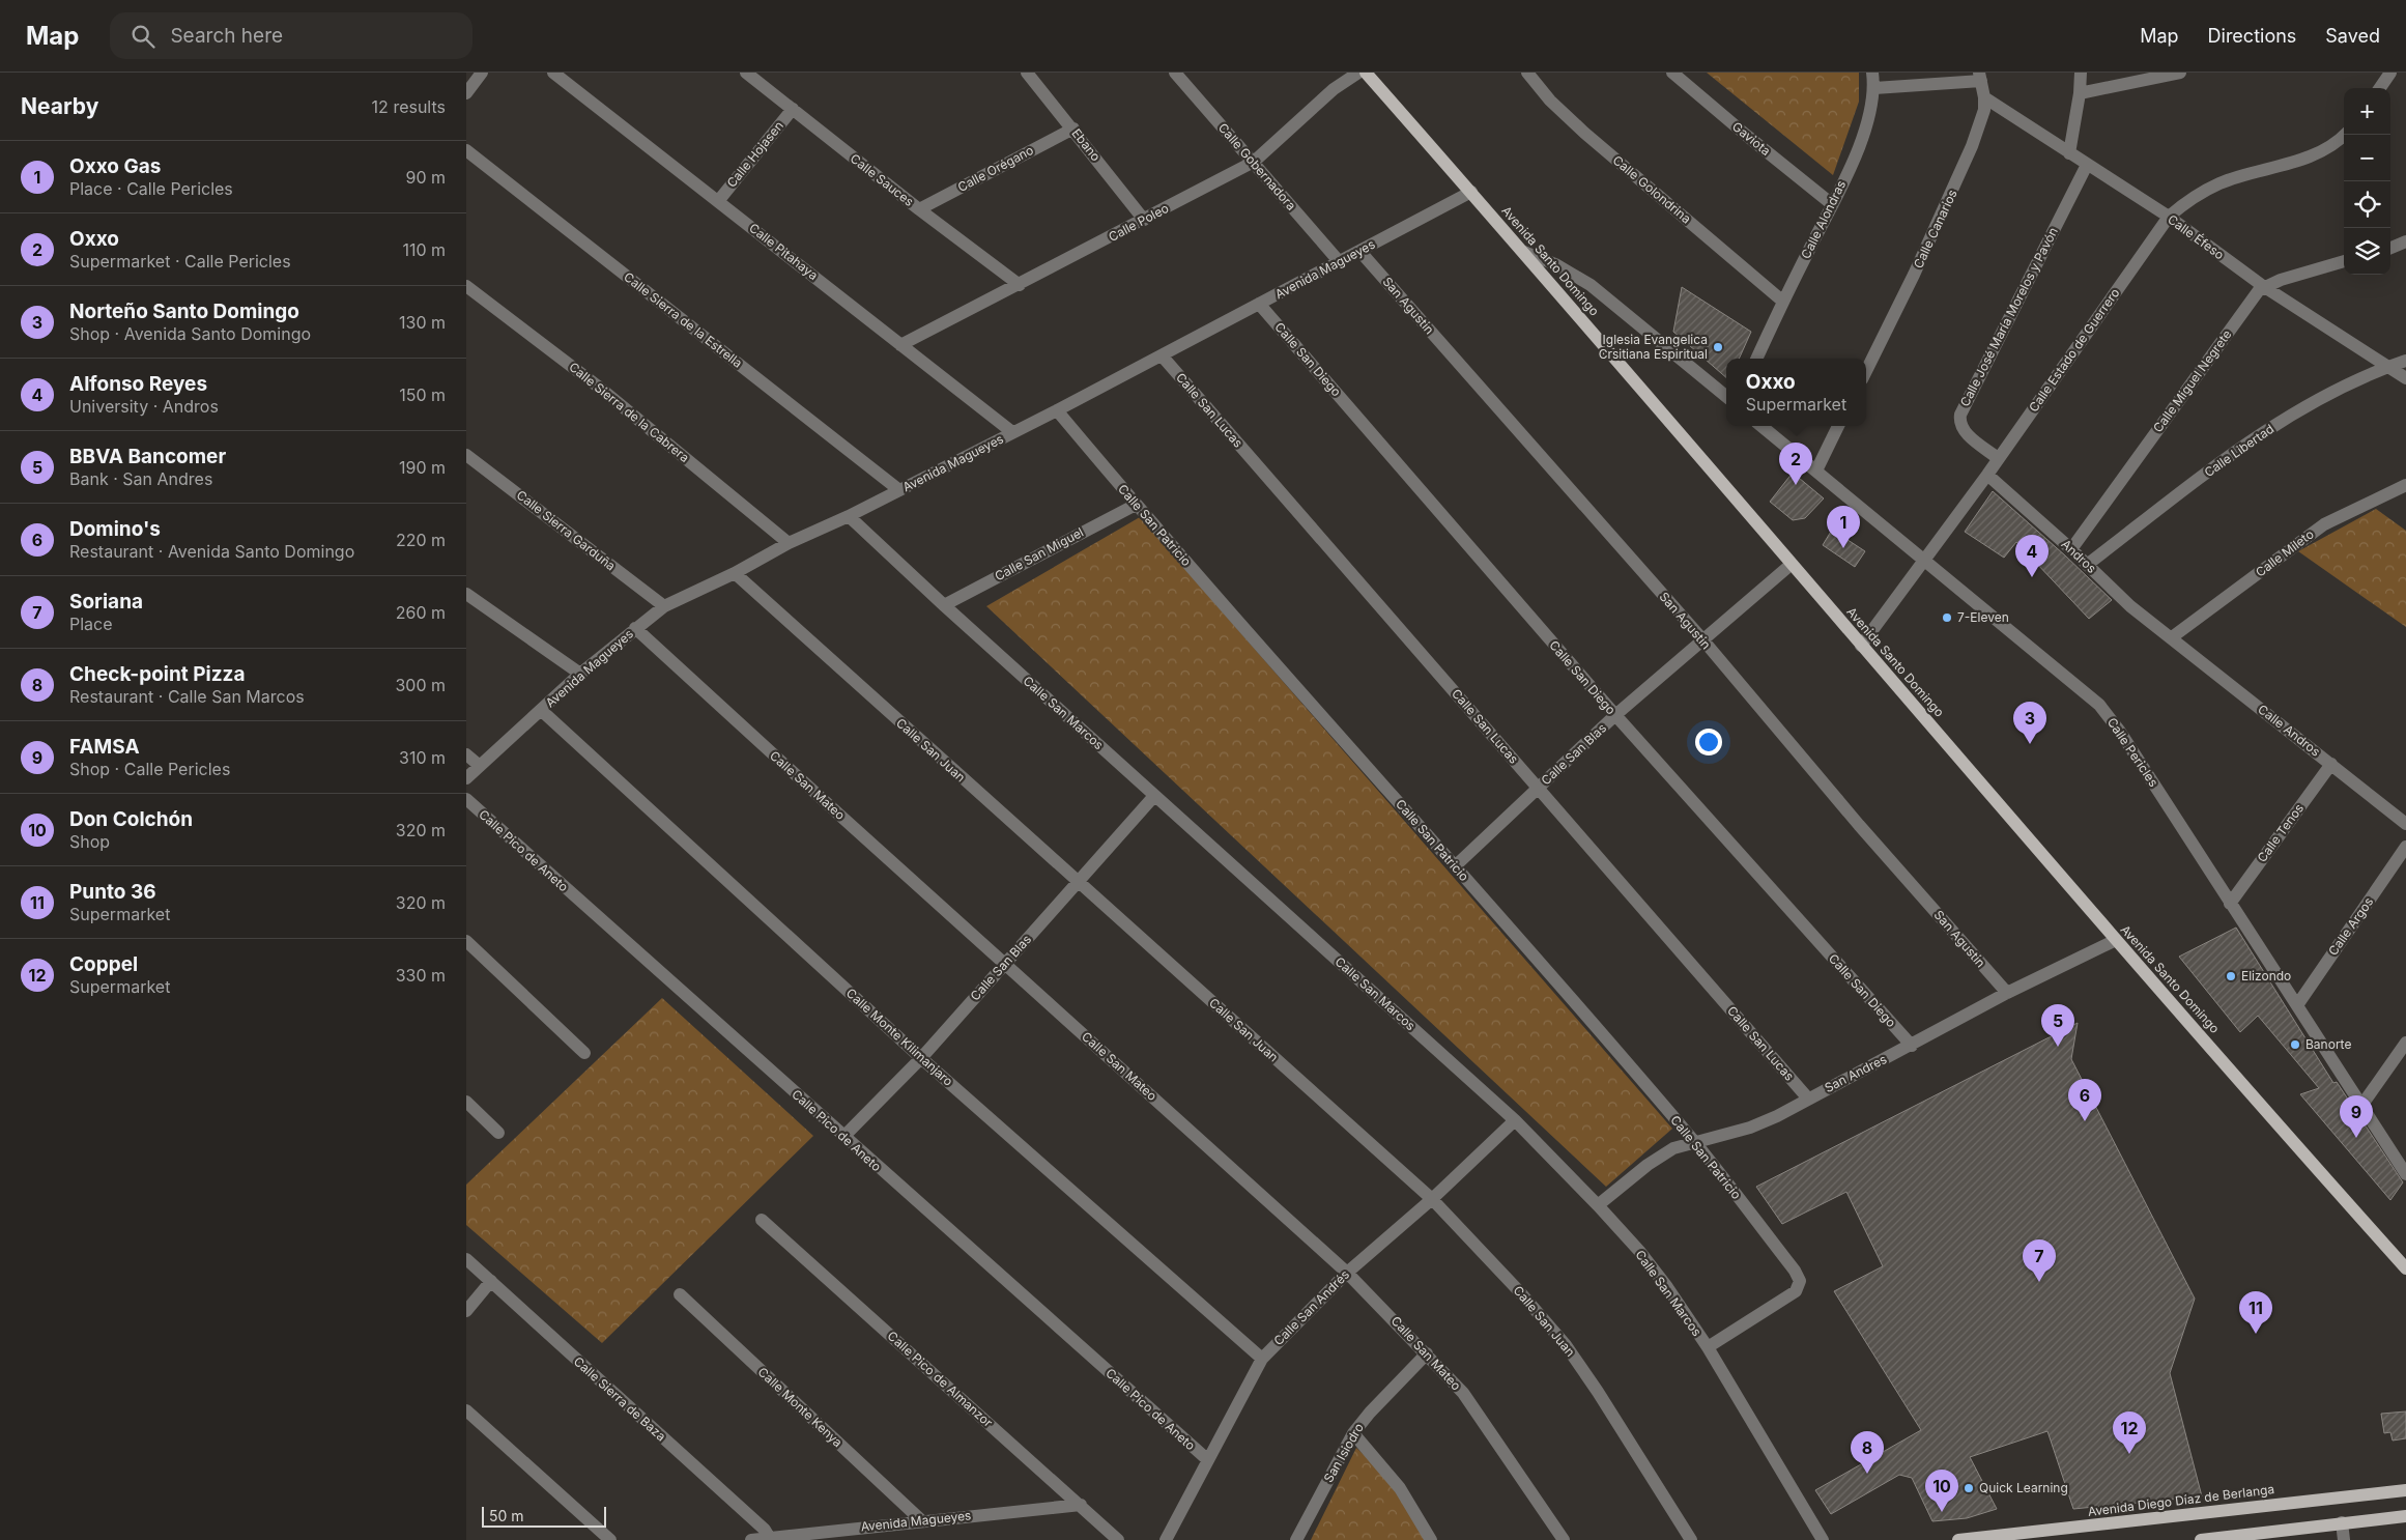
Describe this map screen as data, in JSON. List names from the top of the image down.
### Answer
{
  "streets": {
    "main road": ["Avenida Santo Domingo", "Avenida Diego Díaz de Berlanga"],
    "street": [
      "Gaviota",
      "Ebano",
      "Calle Hojasen",
      "Calle Gobernadora",
      "Calle Orégano",
      "Calle Sauces",
      "Calle Golondrina",
      "Calle Alondras",
      "Calle Poleo",
      "Calle Canarios",
      "Calle Éfeso",
      "Calle Pitahaya",
      "Avenida Magueyes",
      "San Agustin",
      "Calle José María Morelos y Pavón",
      "Calle Sierra de la Estrella",
      "Calle Estado de Guerrero",
      "Calle San Diego",
      "Calle Miguel Negrete",
      "Calle San Lucas",
      "Calle Sierra de la Cabrera",
      "Calle Libertad",
      "Calle San Patricio",
      "Calle Sierra Garduña",
      "Calle Mileto",
      "Calle San Miguel",
      "Andros",
      "Calle San Marcos",
      "Calle Andros",
      "Calle San Juan",
      "Calle Pericles",
      "Calle San Blas",
      "Calle San Mateo",
      "Calle Tenos",
      "Calle Pico de Aneto",
      "Calle Argos",
      "Calle Monte Kilimanjaro",
      "San Andres",
      "Calle San Andrés",
      "Calle Pico de Almanzor",
      "Calle Sierra de Baza",
      "Calle Monte Kenya",
      "San Isiodro"
    ]
  },
  "crossings": [
    ["Gaviota", "Calle Alondras"],
    ["Ebano", "Calle Orégano"],
    ["Ebano", "Calle Poleo"],
    ["Calle Hojasen", "Calle Sauces"],
    ["Calle Hojasen", "Calle Pitahaya"],
    ["Calle Gobernadora", "Calle Poleo"],
    ["Calle Gobernadora", "Avenida Magueyes"],
    ["Calle Orégano", "Calle Sauces"],
    ["Calle Sauces", "Calle Poleo"],
    ["Calle Golondrina", "Calle Alondras"],
    ["Calle Poleo", "Calle Pitahaya"],
    ["Calle Canarios", "Calle Éfeso"],
    ["Calle Éfeso", "Calle José María Morelos y Pavón"],
    ["Calle Éfeso", "Calle Estado de Guerrero"],
    ["Calle Éfeso", "Calle Miguel Negrete"],
    ["Calle Éfeso", "Calle Libertad"],
    ["Calle Pitahaya", "Avenida Magueyes"],
    ["Avenida Santo Domingo", "Avenida Magueyes"],
    ["Avenida Santo Domingo", "Calle Estado de Guerrero"],
    ["Avenida Santo Domingo", "Calle San Blas"],
    ["Avenida Santo Domingo", "San Andres"],
    ["Avenida Magueyes", "San Agustin"],
    ["Avenida Magueyes", "Calle Sierra de la Estrella"],
    ["Avenida Magueyes", "Calle San Diego"],
    ["Avenida Magueyes", "Calle San Lucas"],
    ["Avenida Magueyes", "Calle Sierra de la Cabrera"],
    ["Avenida Magueyes", "Calle San Patricio"],
    ["Avenida Magueyes", "Calle Sierra Garduña"],
    ["Avenida Magueyes", "Calle San Marcos"],
    ["Avenida Magueyes", "Calle San Juan"],
    ["Avenida Magueyes", "Calle San Mateo"],
    ["Avenida Magueyes", "Calle Monte Kilimanjaro"],
    ["Avenida Magueyes", "Calle Pico de Almanzor"],
    ["Avenida Magueyes", "Calle Sierra de Baza"],
    ["Avenida Magueyes", "Calle Monte Kenya"],
    ["San Agustin", "Calle San Blas"],
    ["San Agustin", "San Andres"],
    ["Calle José María Morelos y Pavón", "Calle Estado de Guerrero"],
    ["Calle Estado de Guerrero", "Andros"],
    ["Calle Estado de Guerrero", "Calle Pericles"],
    ["Calle San Diego", "Calle San Blas"],
    ["Calle San Diego", "San Andres"],
    ["Calle Miguel Negrete", "Andros"],
    ["Calle San Lucas", "Calle San Blas"],
    ["Calle San Lucas", "San Andres"],
    ["Calle Libertad", "Andros"],
    ["Calle San Patricio", "Calle San Miguel"],
    ["Calle San Patricio", "Calle San Marcos"],
    ["Calle San Patricio", "Calle San Blas"],
    ["Calle San Patricio", "San Andres"],
    ["Calle Mileto", "Andros"],
    ["Calle Mileto", "Calle Andros"],
    ["Calle San Miguel", "Calle San Marcos"],
    ["Andros", "Calle Andros"],
    ["Calle San Marcos", "Calle San Blas"],
    ["Calle San Marcos", "San Andres"],
    ["Calle San Marcos", "Calle San Andrés"],
    ["Calle Andros", "Calle Tenos"],
    ["Calle San Juan", "Calle San Blas"],
    ["Calle San Juan", "Calle San Andrés"],
    ["Calle Pericles", "Calle Tenos"],
    ["Calle Pericles", "Calle Argos"],
    ["Calle San Blas", "Calle San Mateo"],
    ["Calle San Blas", "Calle Pico de Aneto"],
    ["Calle San Blas", "Calle Monte Kilimanjaro"],
    ["Calle San Mateo", "Calle San Andrés"],
    ["Calle San Mateo", "San Isiodro"],
    ["Calle Pico de Aneto", "Calle San Andrés"],
    ["Calle Monte Kilimanjaro", "Calle San Andrés"]
  ],
  "places": [
    "Iglesia Evangelica Crsitiana Espiritual",
    "7-Eleven",
    "Elizondo",
    "Banorte",
    "Quick Learning"
  ],
  "scale_bar": "50 m",
  "page": {
    "header": "Map",
    "search": "Search here",
    "nav": ["Map", "Directions", "Saved"],
    "heading": ["Nearby", "12 results"],
    "map_buttons": ["+", "−"],
    "list": [
      {
        "mark": "1",
        "name": "Oxxo Gas",
        "note": "Place · Calle Pericles",
        "value": "90 m"
      },
      {
        "mark": "2",
        "name": "Oxxo",
        "note": "Supermarket · Calle Pericles",
        "value": "110 m"
      },
      {
        "mark": "3",
        "name": "Norteño Santo Domingo",
        "note": "Shop · Avenida Santo Domingo",
        "value": "130 m"
      },
      {
        "mark": "4",
        "name": "Alfonso Reyes",
        "note": "University · Andros",
        "value": "150 m"
      },
      {
        "mark": "5",
        "name": "BBVA Bancomer",
        "note": "Bank · San Andres",
        "value": "190 m"
      },
      {
        "mark": "6",
        "name": "Domino's",
        "note": "Restaurant · Avenida Santo Domingo",
        "value": "220 m"
      },
      {
        "mark": "7",
        "name": "Soriana",
        "note": "Place",
        "value": "260 m"
      },
      {
        "mark": "8",
        "name": "Check-point Pizza",
        "note": "Restaurant · Calle San Marcos",
        "value": "300 m"
      },
      {
        "mark": "9",
        "name": "FAMSA",
        "note": "Shop · Calle Pericles",
        "value": "310 m"
      },
      {
        "mark": "10",
        "name": "Don Colchón",
        "note": "Shop",
        "value": "320 m"
      },
      {
        "mark": "11",
        "name": "Punto 36",
        "note": "Supermarket",
        "value": "320 m"
      },
      {
        "mark": "12",
        "name": "Coppel",
        "note": "Supermarket",
        "value": "330 m"
      }
    ],
    "popup": ["Oxxo", "Supermarket"],
    "pins": [
      "2",
      "1",
      "4",
      "3",
      "5",
      "6",
      "9",
      "7",
      "11",
      "12",
      "8",
      "10"
    ],
    "scale": "50 m"
  }
}
